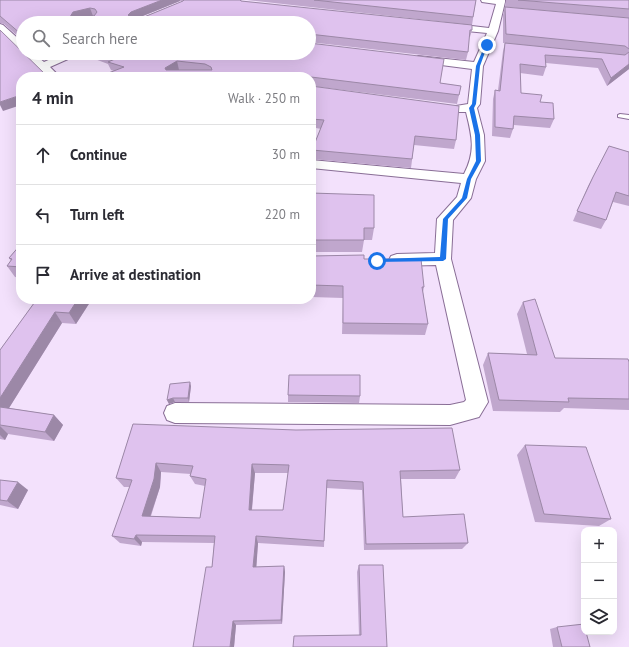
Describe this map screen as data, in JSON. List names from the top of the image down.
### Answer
{
  "page": {
    "search": "Search here",
    "heading": ["4 min", "Walk · 250 m"],
    "list": [
      ["Continue", "30 m"],
      ["Turn left", "220 m"],
      "Arrive at destination"
    ],
    "map_buttons": ["+", "−"]
  }
}
